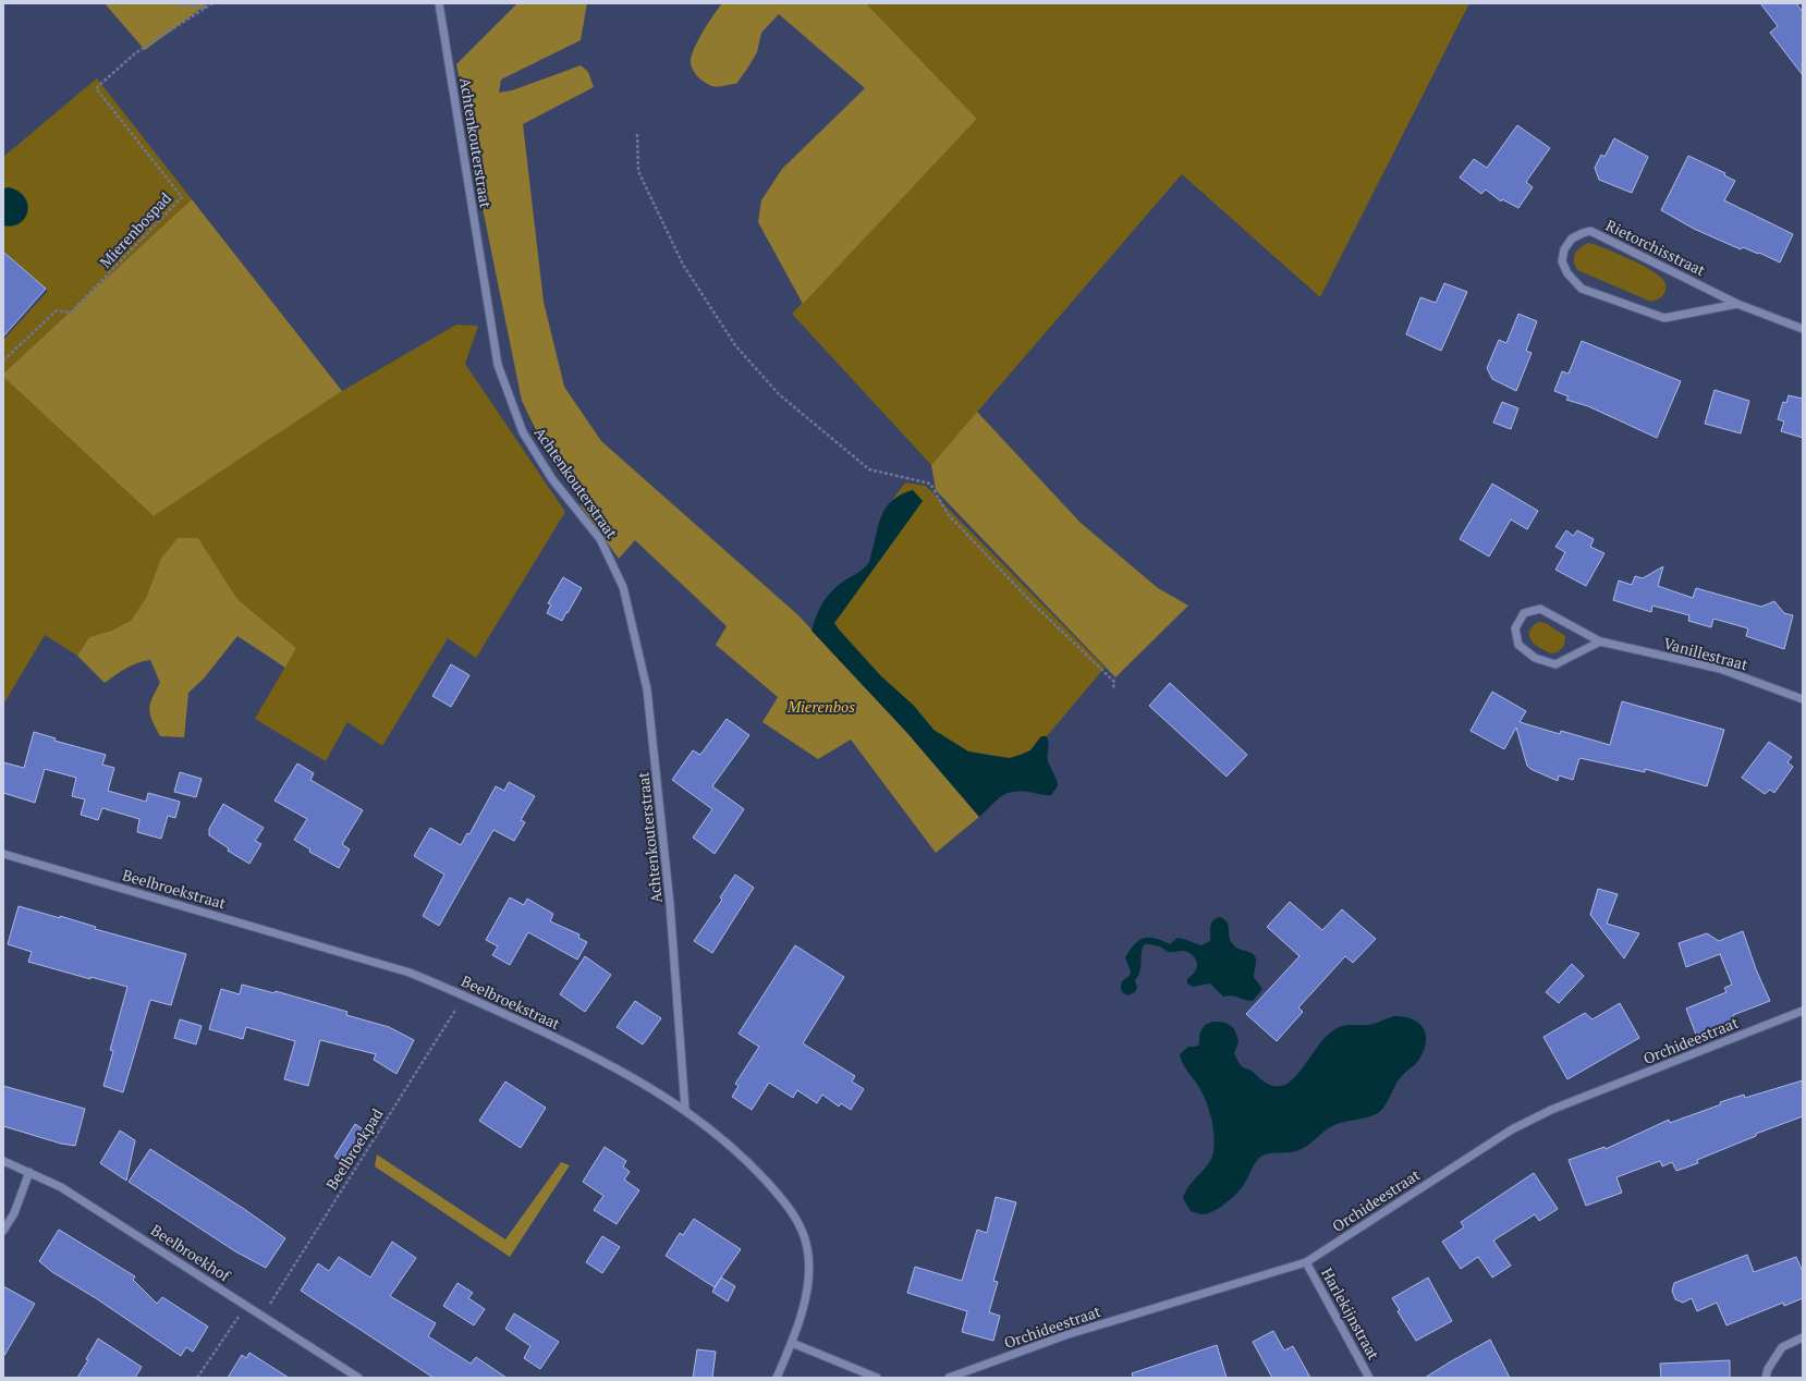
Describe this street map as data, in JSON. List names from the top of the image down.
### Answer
{
  "streets": {
    "street": [
      "Achtenkouterstraat",
      "Rietorchisstraat",
      "Vanillestraat",
      "Beelbroekstraat",
      "Orchideestraat",
      "Beelbroekhof",
      "Harlekijnstraat"
    ],
    "path": ["Mierenbospad", "Beelbroekpad"]
  },
  "crossings": [
    ["Achtenkouterstraat", "Beelbroekstraat"],
    ["Beelbroekstraat", "Beelbroekpad"],
    ["Orchideestraat", "Harlekijnstraat"],
    ["Beelbroekpad", "Beelbroekhof"]
  ],
  "parks": ["Mierenbos"]
}
